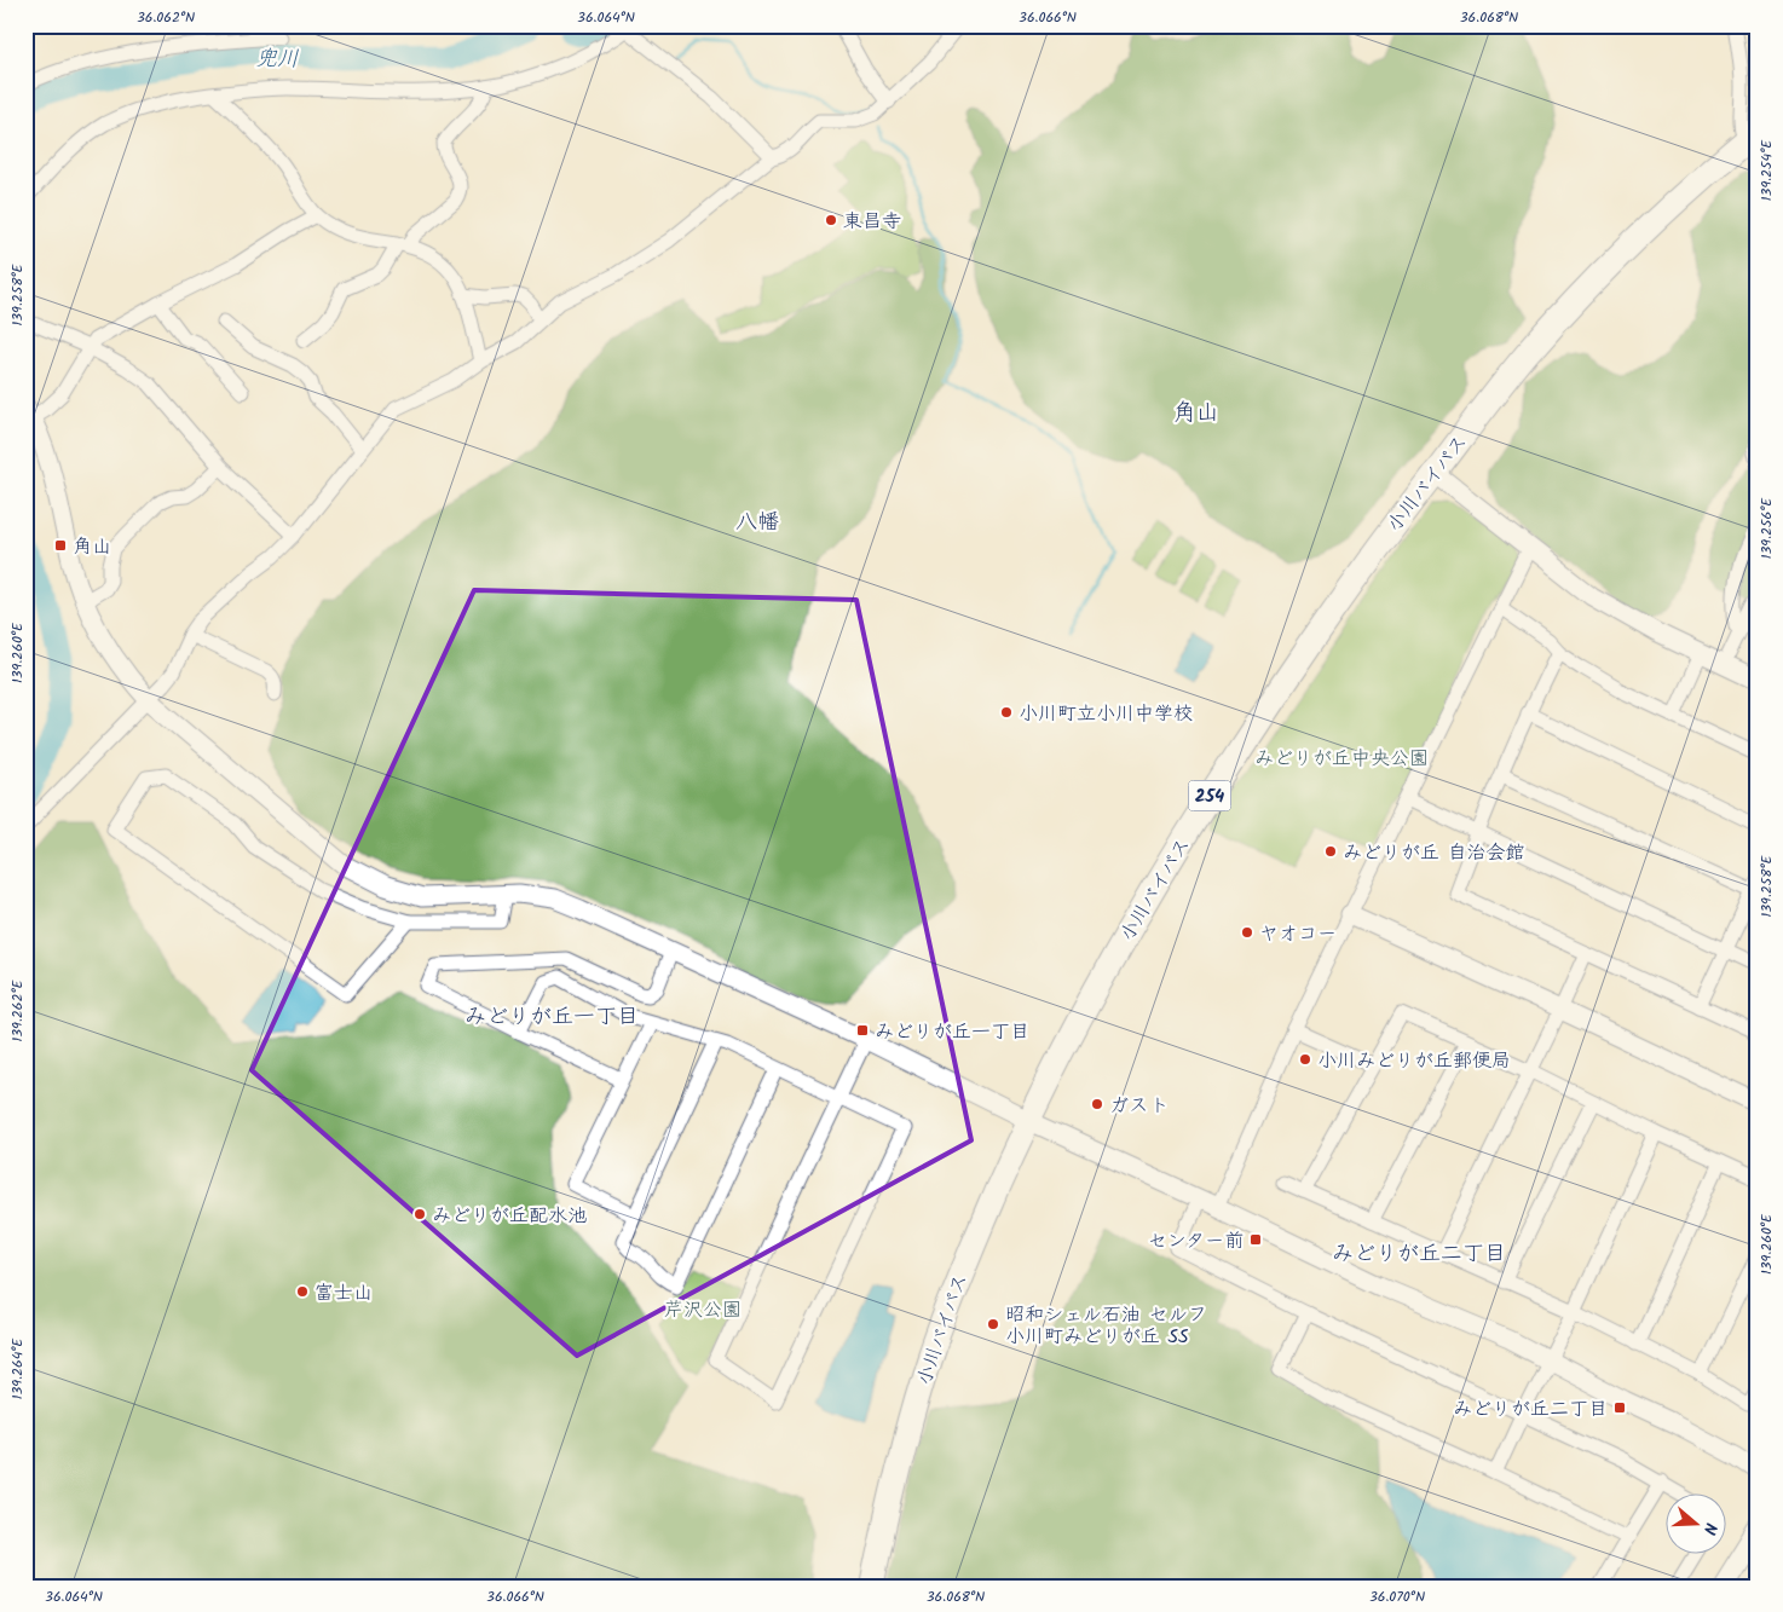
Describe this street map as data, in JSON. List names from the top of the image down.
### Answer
{
  "streets": {
    "highway": ["小川バイパス", "254"]
  },
  "districts": [
    "角山",
    "八幡",
    "みどりが丘一丁目",
    "みどりが丘二丁目"
  ],
  "water": ["兜川"],
  "parks": ["みどりが丘中央公園", "芹沢公園"],
  "places": {
    "other": [
      "東昌寺",
      "小川町立小川中学校",
      "みどりが丘 自治会館",
      "ヤオコー",
      "小川みどりが丘郵便局",
      "ガスト",
      "みどりが丘配水池",
      "富士山",
      "昭和シェル石油 セルフ 小川町みどりが丘 SS"
    ],
    "transit": [
      "角山",
      "みどりが丘一丁目",
      "センター前",
      "みどりが丘二丁目"
    ]
  },
  "north": "right",
  "coordinates": [
    "36.062°N",
    "36.064°N",
    "36.066°N",
    "36.068°N",
    "139.254°E",
    "139.258°E",
    "139.256°E",
    "139.260°E",
    "139.262°E",
    "139.264°E",
    "36.070°N"
  ]
}
